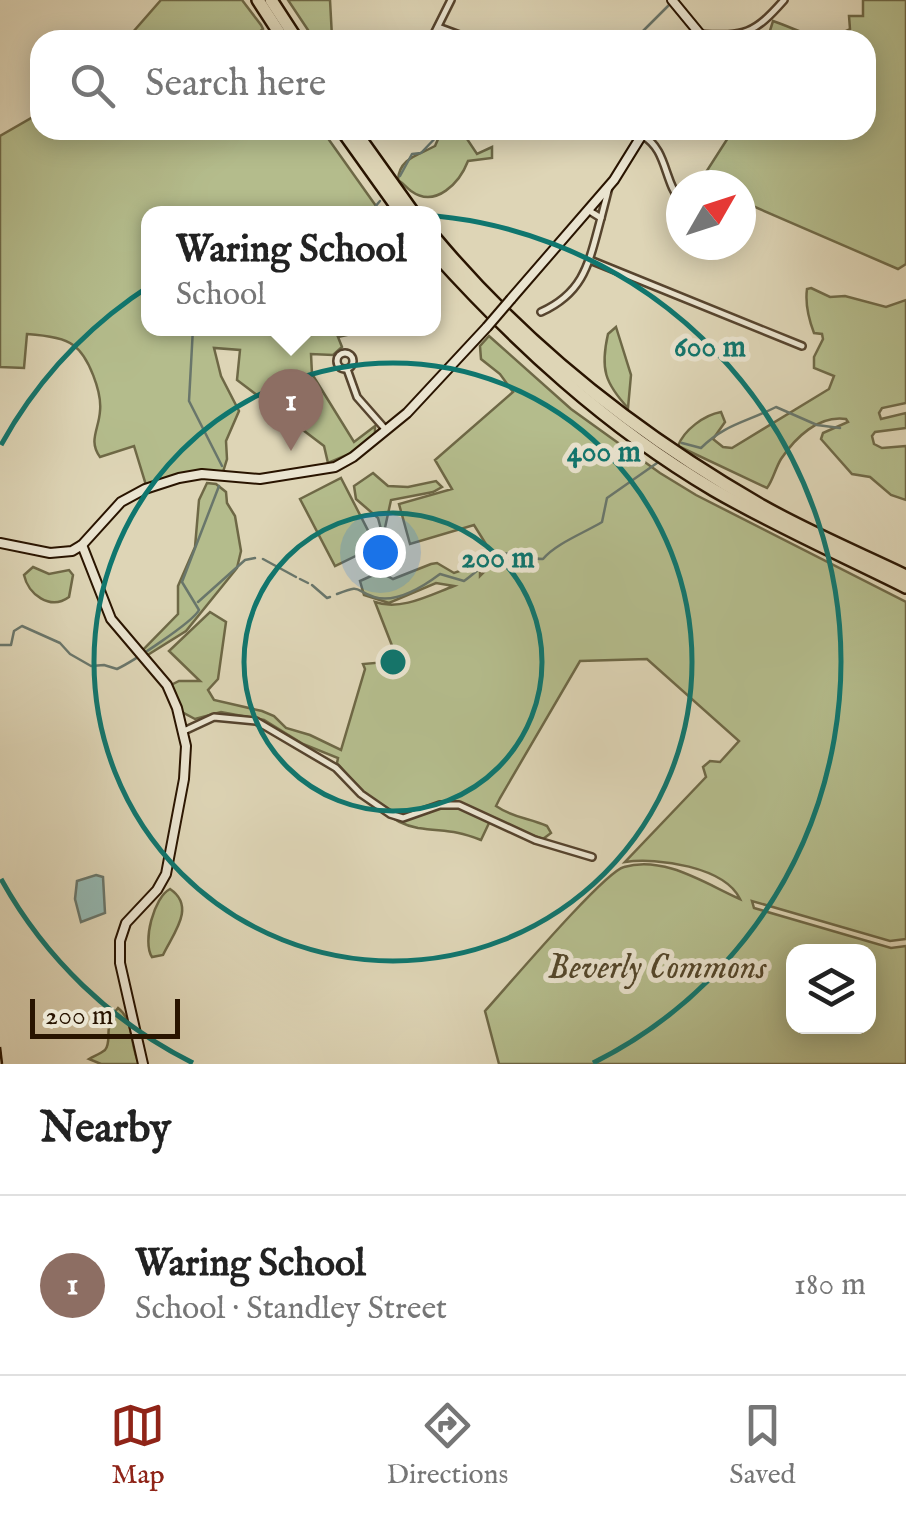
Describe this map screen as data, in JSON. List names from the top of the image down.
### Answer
{
  "parks": ["Beverly Commons"],
  "scale_bar": "200 m",
  "north": "top right",
  "page": {
    "search": "Search here",
    "popup": ["Waring School", "School"],
    "pins": "1",
    "scale": "200 m",
    "heading": "Nearby",
    "list": [
      {
        "mark": "1",
        "name": "Waring School",
        "note": "School · Standley Street",
        "value": "180 m"
      }
    ],
    "nav": ["Map", "Directions", "Saved"]
  },
  "rings": ["600 m", "400 m", "200 m"]
}
